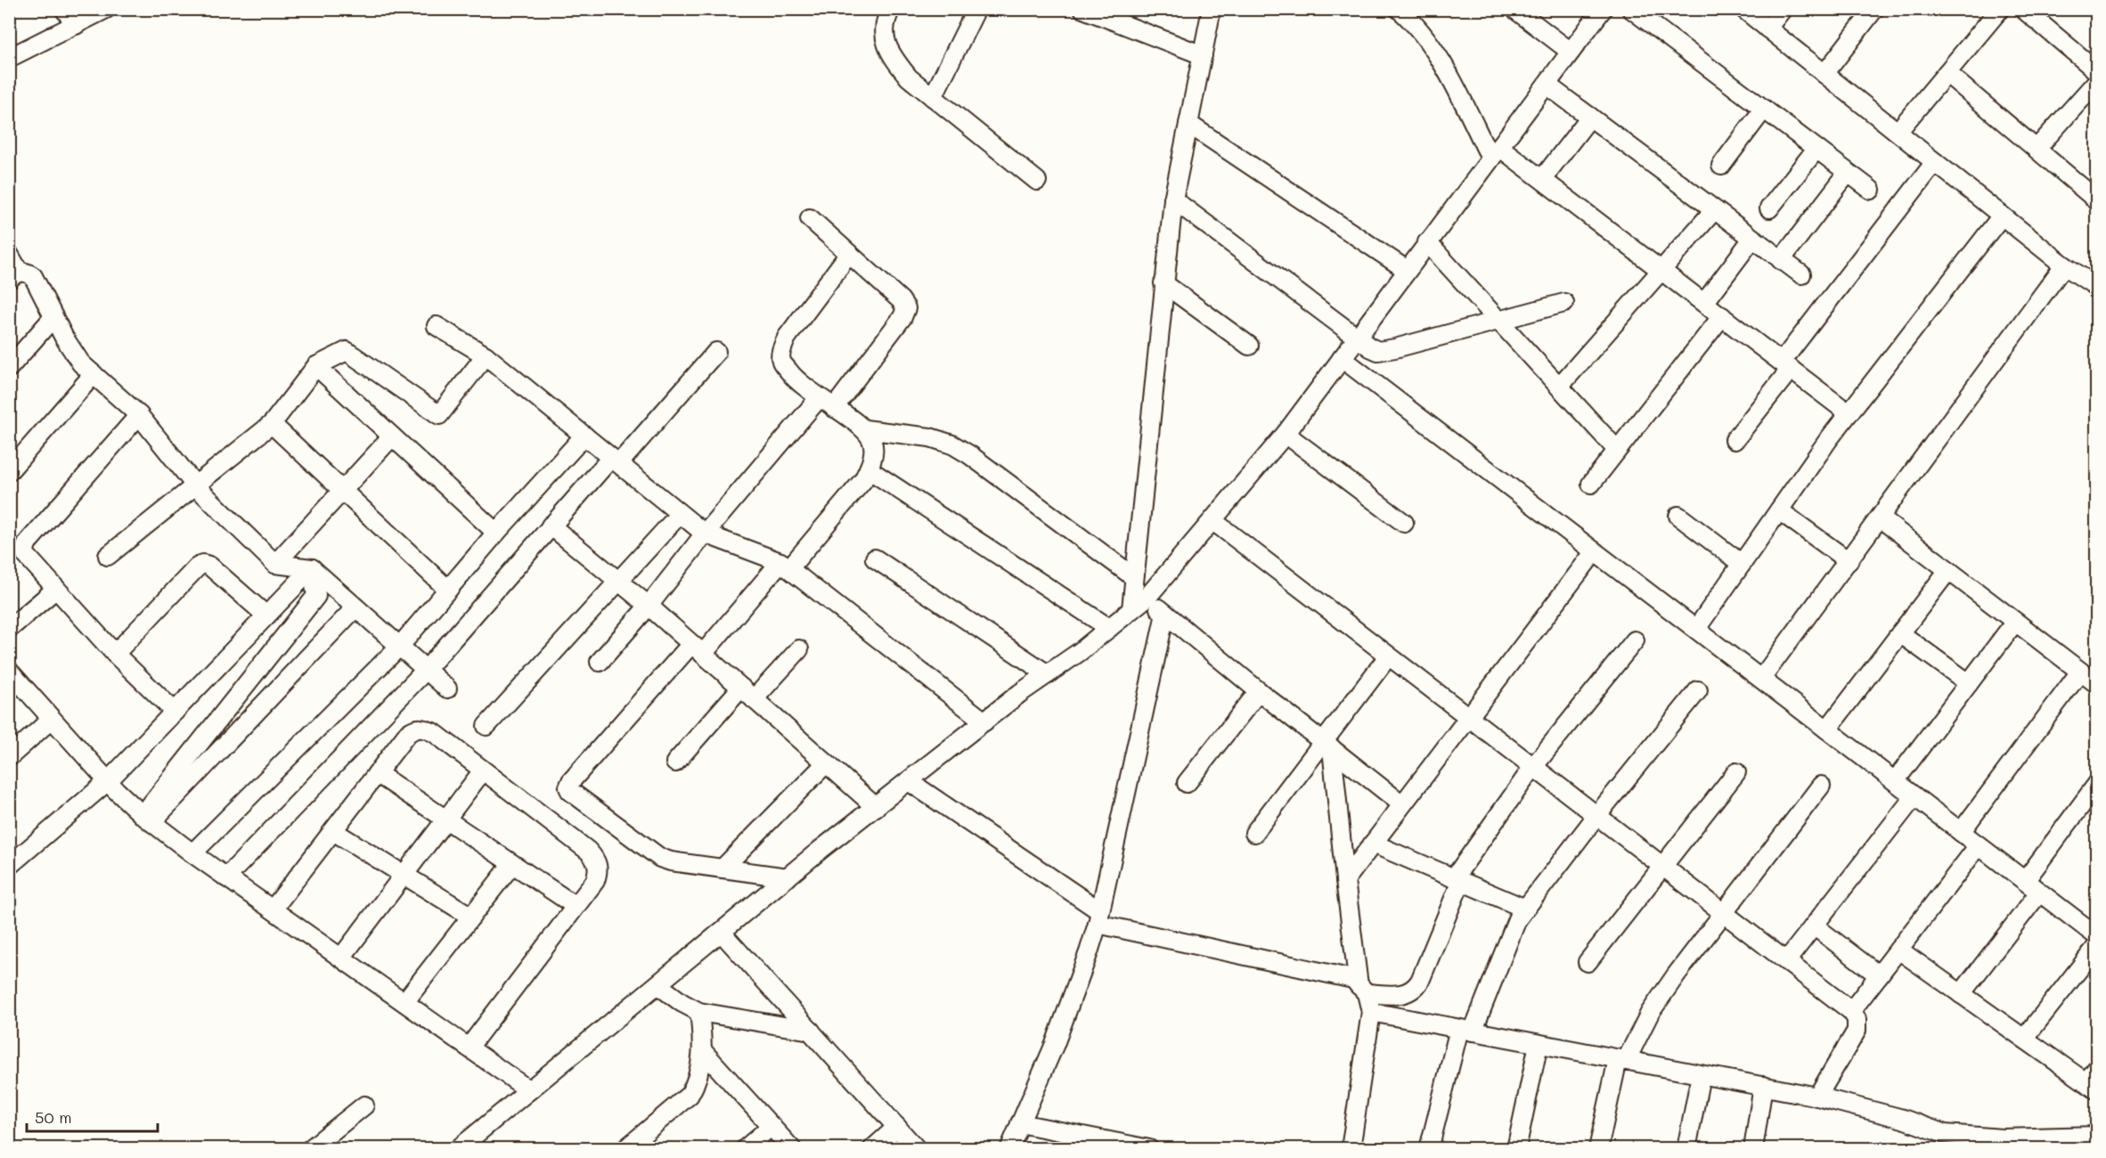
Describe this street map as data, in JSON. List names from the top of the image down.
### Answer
{
  "scale_bar": "50 m"
}
